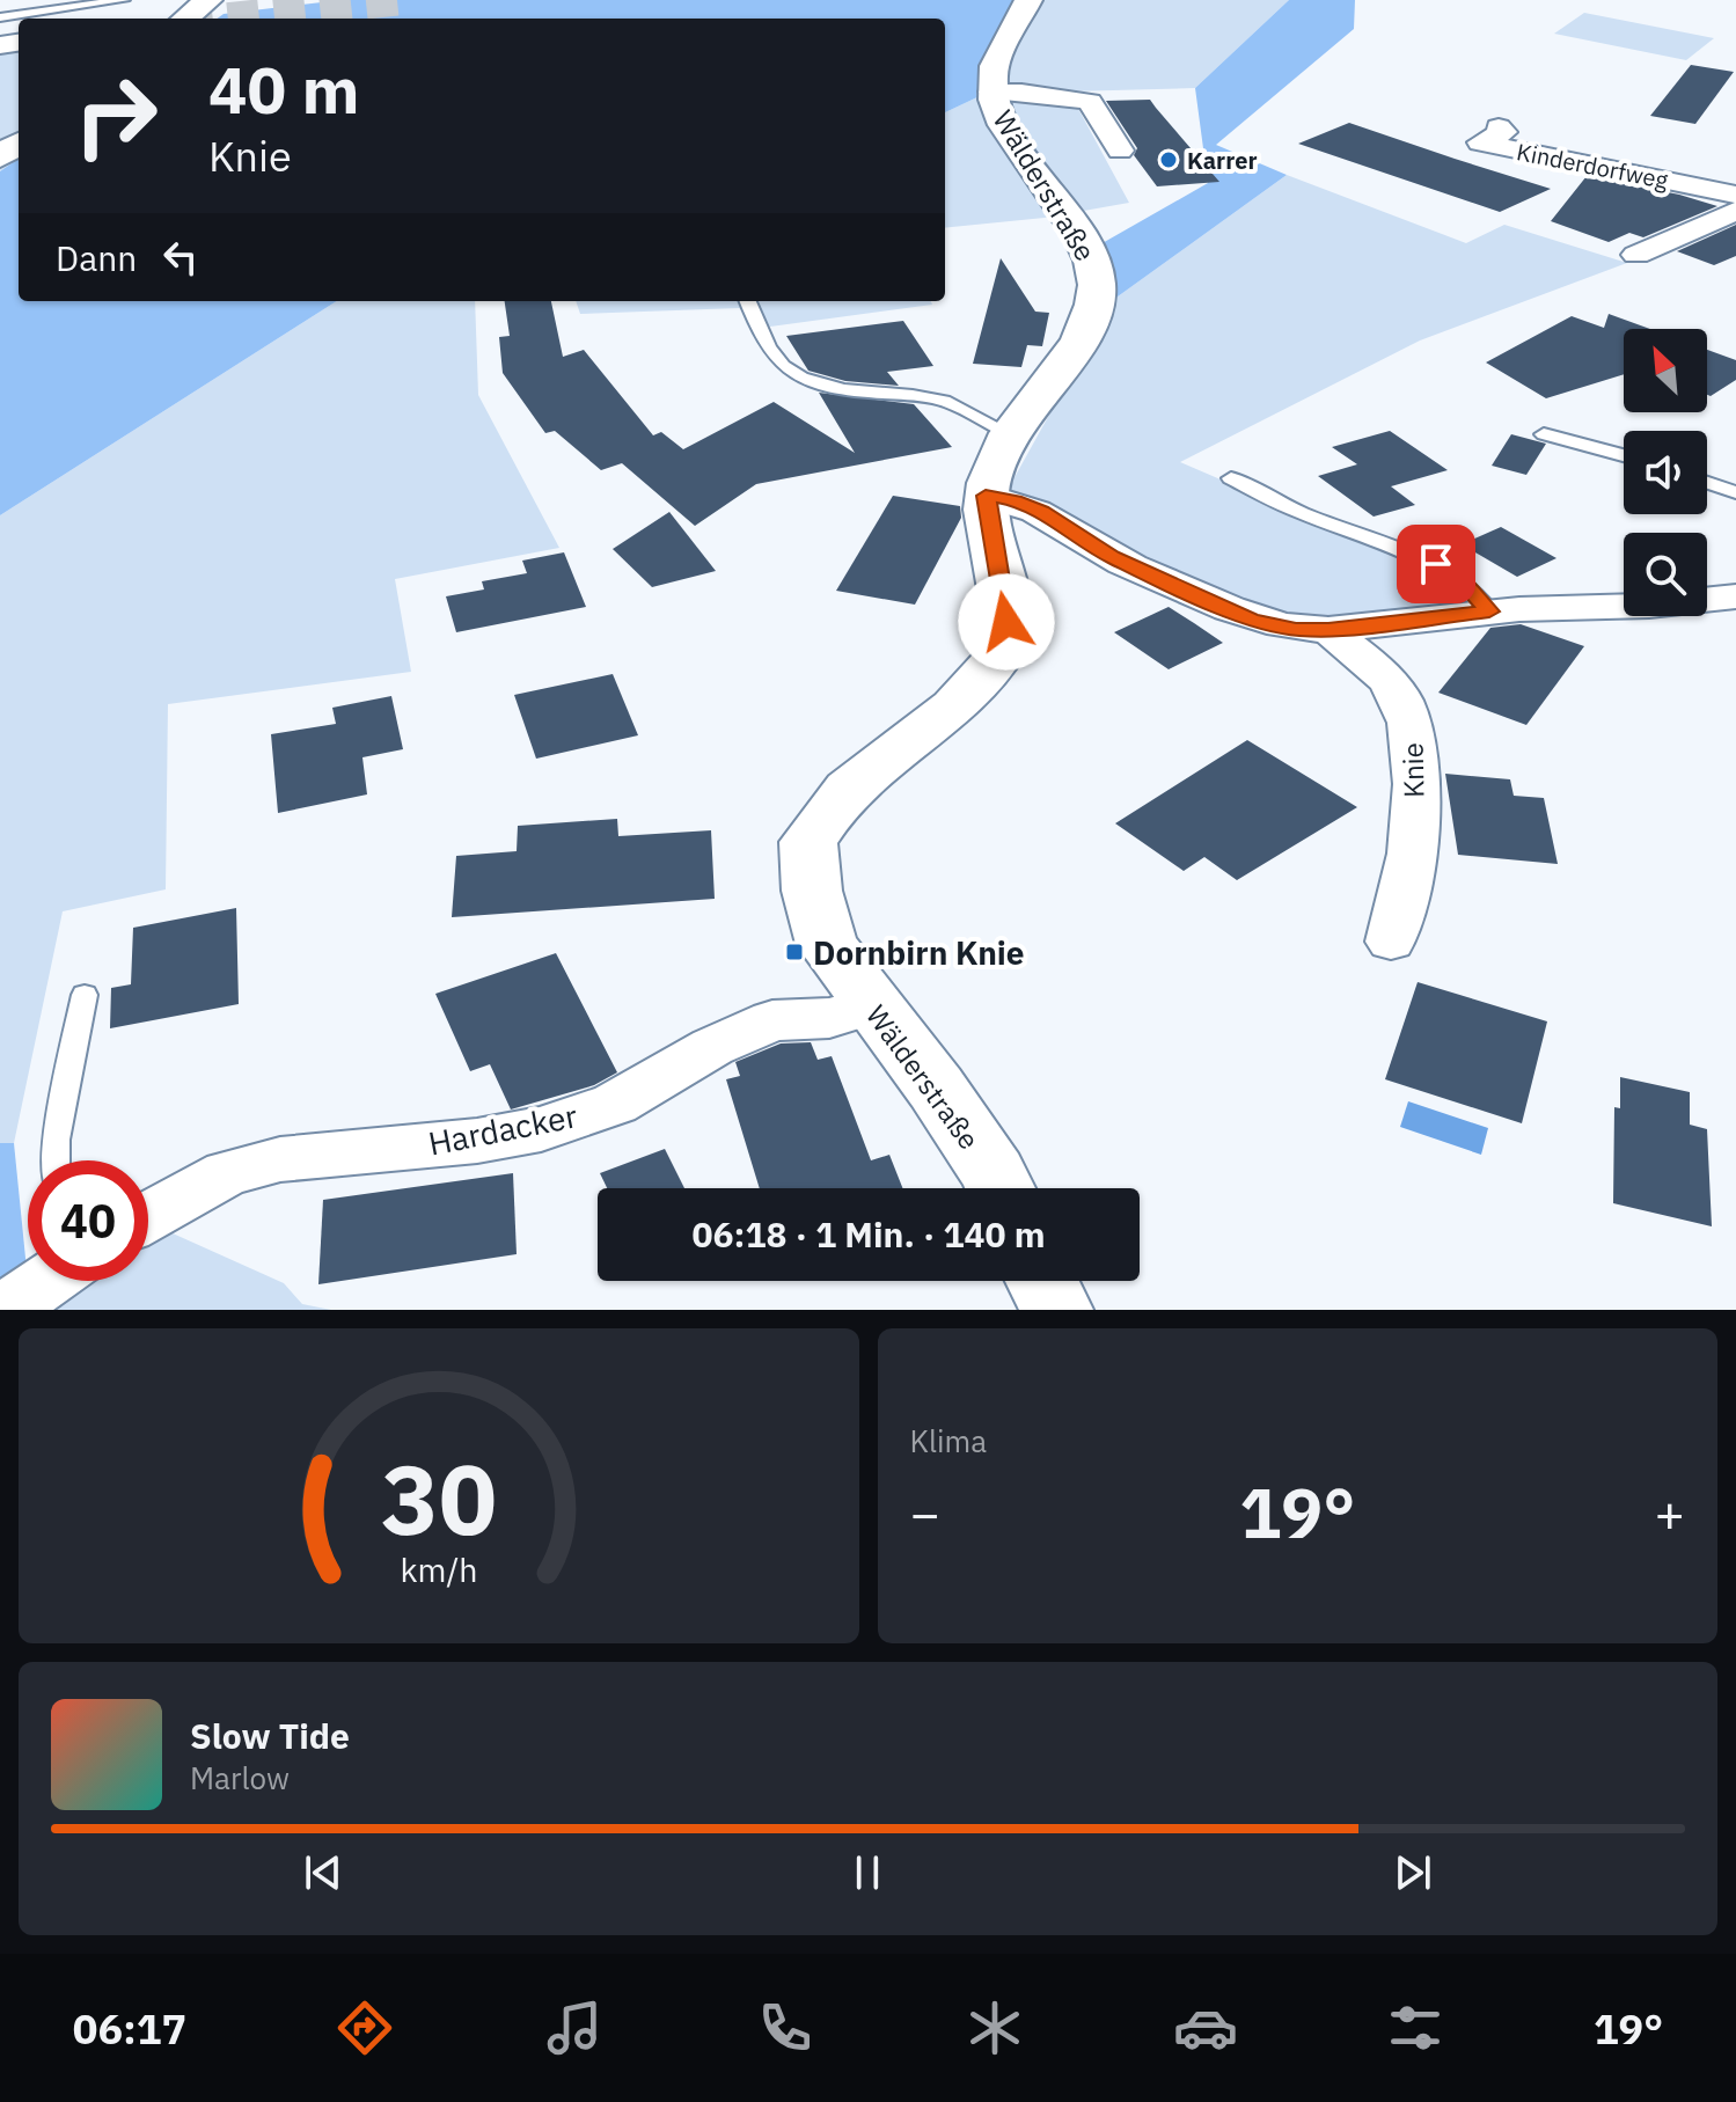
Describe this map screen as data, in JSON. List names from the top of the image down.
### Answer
{
  "streets": {
    "street": [
      "Kinderdorfweg",
      "Wälderstraße",
      "Knie",
      "Hardacker"
    ]
  },
  "crossings": [
    ["Wälderstraße", "Hardacker"]
  ],
  "places": {
    "other": ["Karrer"],
    "transit": ["Dornbirn Knie"]
  },
  "north": "top left",
  "page": {
    "turn": ["40 m", "Knie"],
    "then": "Dann",
    "limit": "40",
    "trip": "06:18 · 1 Min. · 140 m",
    "tile": "Klima",
    "heat": ["−", "19°", "+"],
    "song": ["Slow Tide", "Marlow"],
    "tabs": ["06:17", "19°"],
    "gauge": ["30", "km/h"]
  }
}
